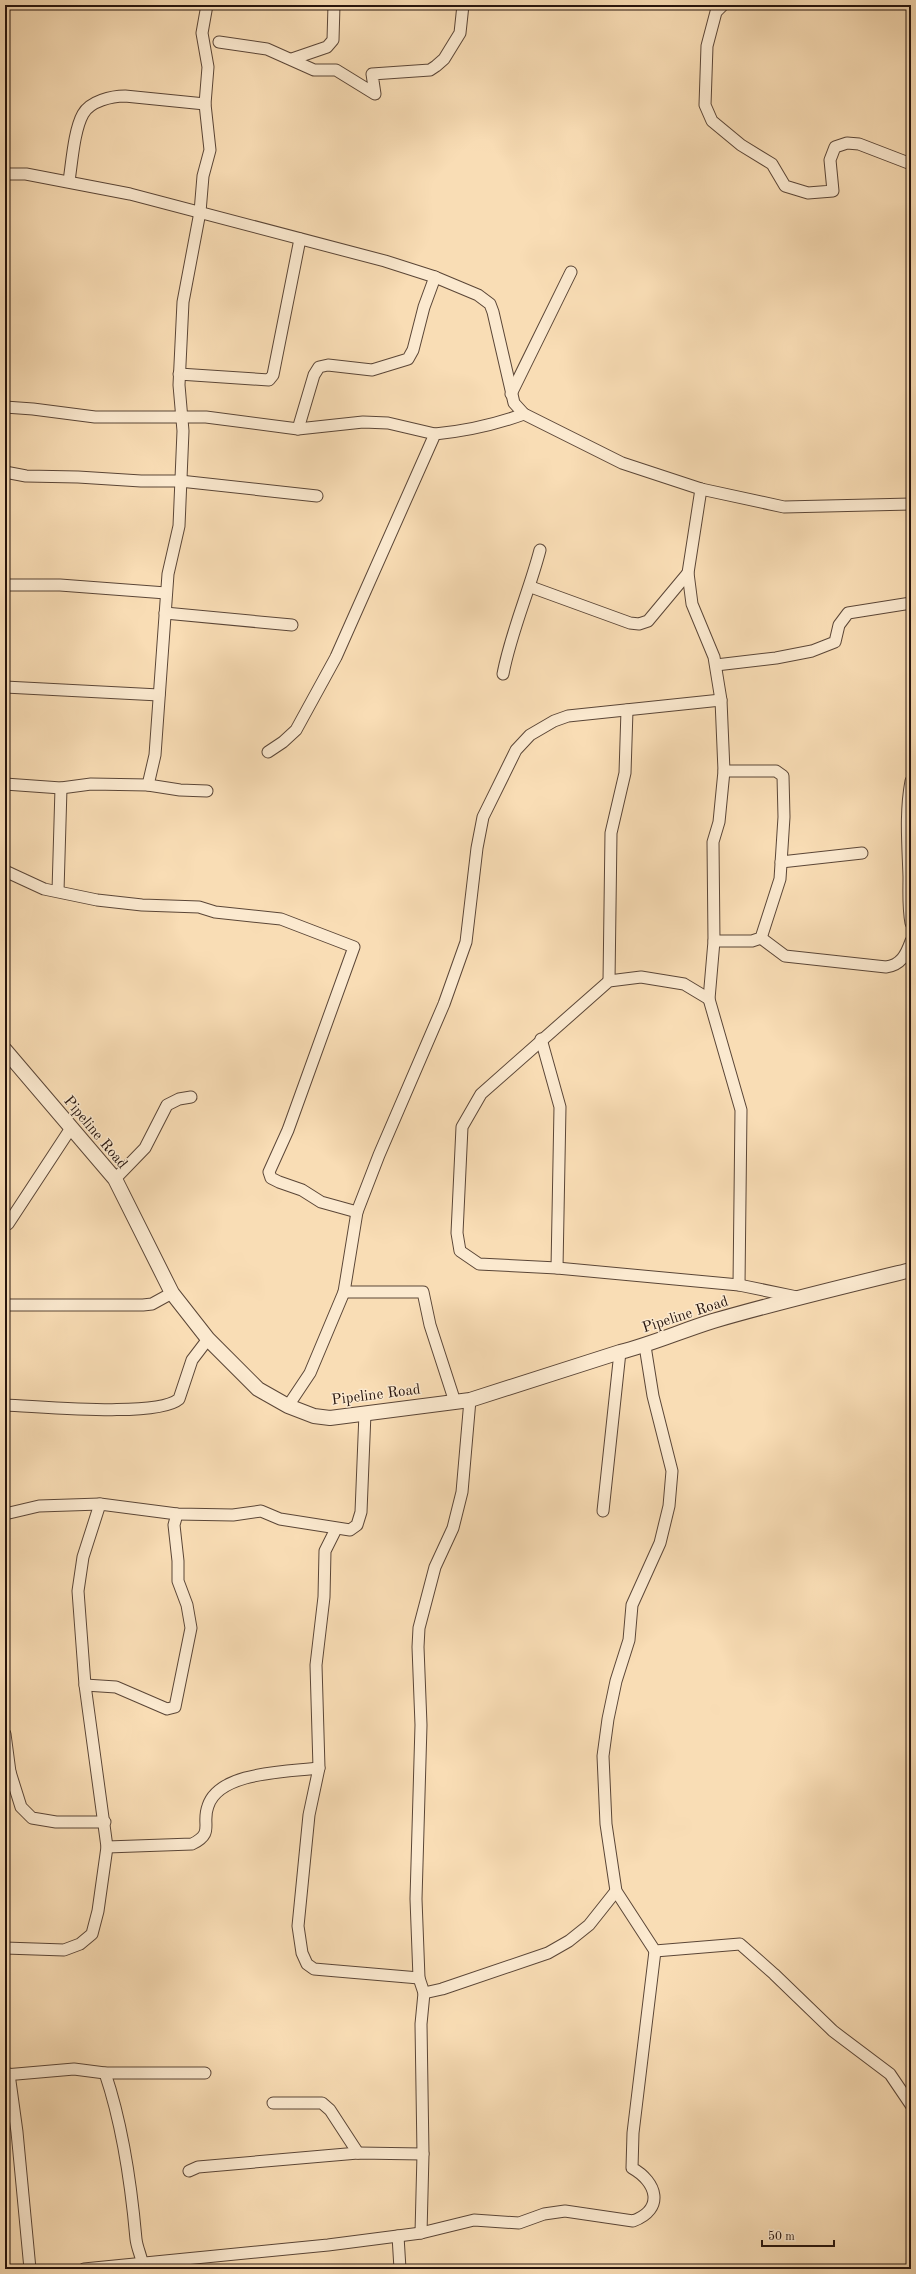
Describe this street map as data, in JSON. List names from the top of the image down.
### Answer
{
  "streets": {
    "street": ["Pipeline Road"]
  },
  "scale_bar": "50 m"
}
